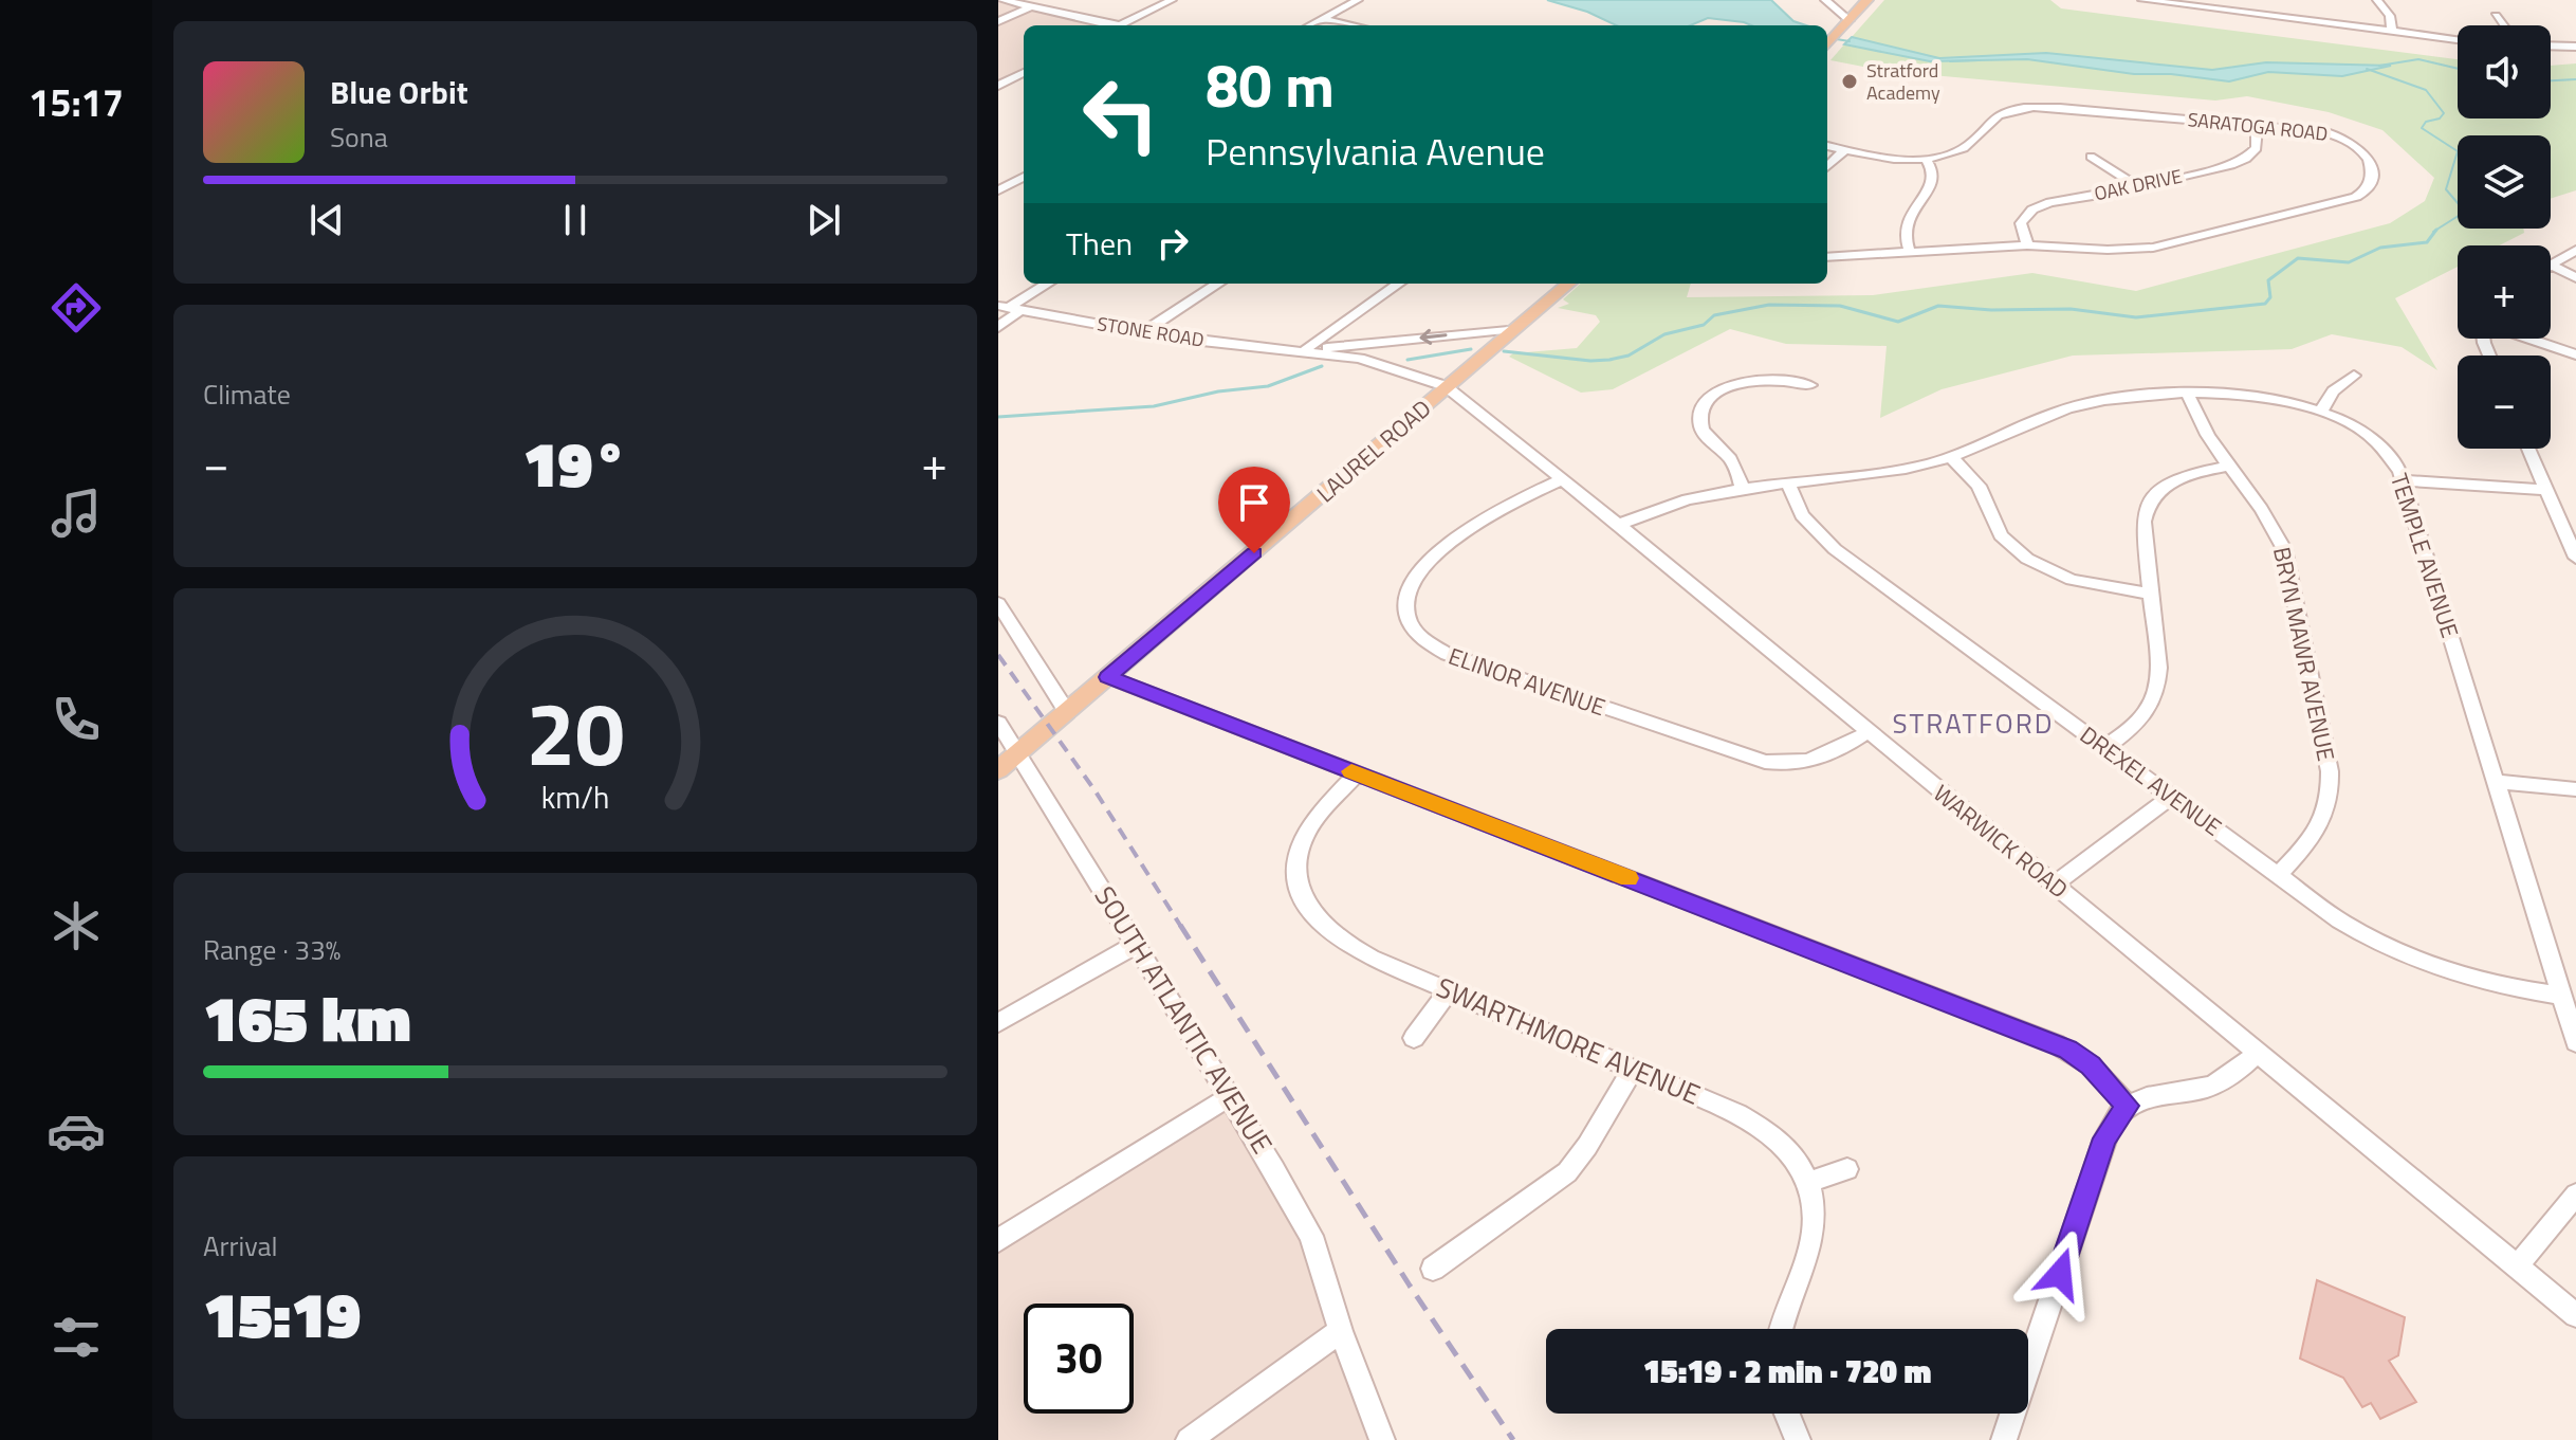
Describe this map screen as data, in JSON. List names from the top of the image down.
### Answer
{
  "streets": {
    "main road": ["LAUREL ROAD"],
    "street": [
      "SARATOGA ROAD",
      "OAK DRIVE",
      "STONE ROAD",
      "TEMPLE AVENUE",
      "BRYN MAWR AVENUE",
      "ELINOR AVENUE",
      "DREXEL AVENUE",
      "WARWICK ROAD",
      "SOUTH ATLANTIC AVENUE",
      "SWARTHMORE AVENUE"
    ]
  },
  "crossings": [
    ["SARATOGA ROAD", "OAK DRIVE"],
    ["STONE ROAD", "LAUREL ROAD"],
    ["STONE ROAD", "WARWICK ROAD"],
    ["LAUREL ROAD", "WARWICK ROAD"],
    ["LAUREL ROAD", "SOUTH ATLANTIC AVENUE"],
    ["TEMPLE AVENUE", "BRYN MAWR AVENUE"],
    ["TEMPLE AVENUE", "DREXEL AVENUE"],
    ["TEMPLE AVENUE", "WARWICK ROAD"],
    ["BRYN MAWR AVENUE", "DREXEL AVENUE"],
    ["ELINOR AVENUE", "WARWICK ROAD"]
  ],
  "districts": ["STRATFORD"],
  "places": ["Stratford Academy"],
  "page": {
    "tabs": "15:17",
    "map_buttons": ["+", "−"],
    "turn": ["80 m", "Pennsylvania Avenue"],
    "song": ["Blue Orbit", "Sona"],
    "then": "Then",
    "tile": [
      "Climate",
      ["Range · 33%", "165 km"],
      ["Arrival", "15:19"]
    ],
    "heat": ["−", "19°", "+"],
    "limit": "30",
    "trip": "15:19 · 2 min · 720 m",
    "gauge": ["20", "km/h"]
  }
}
